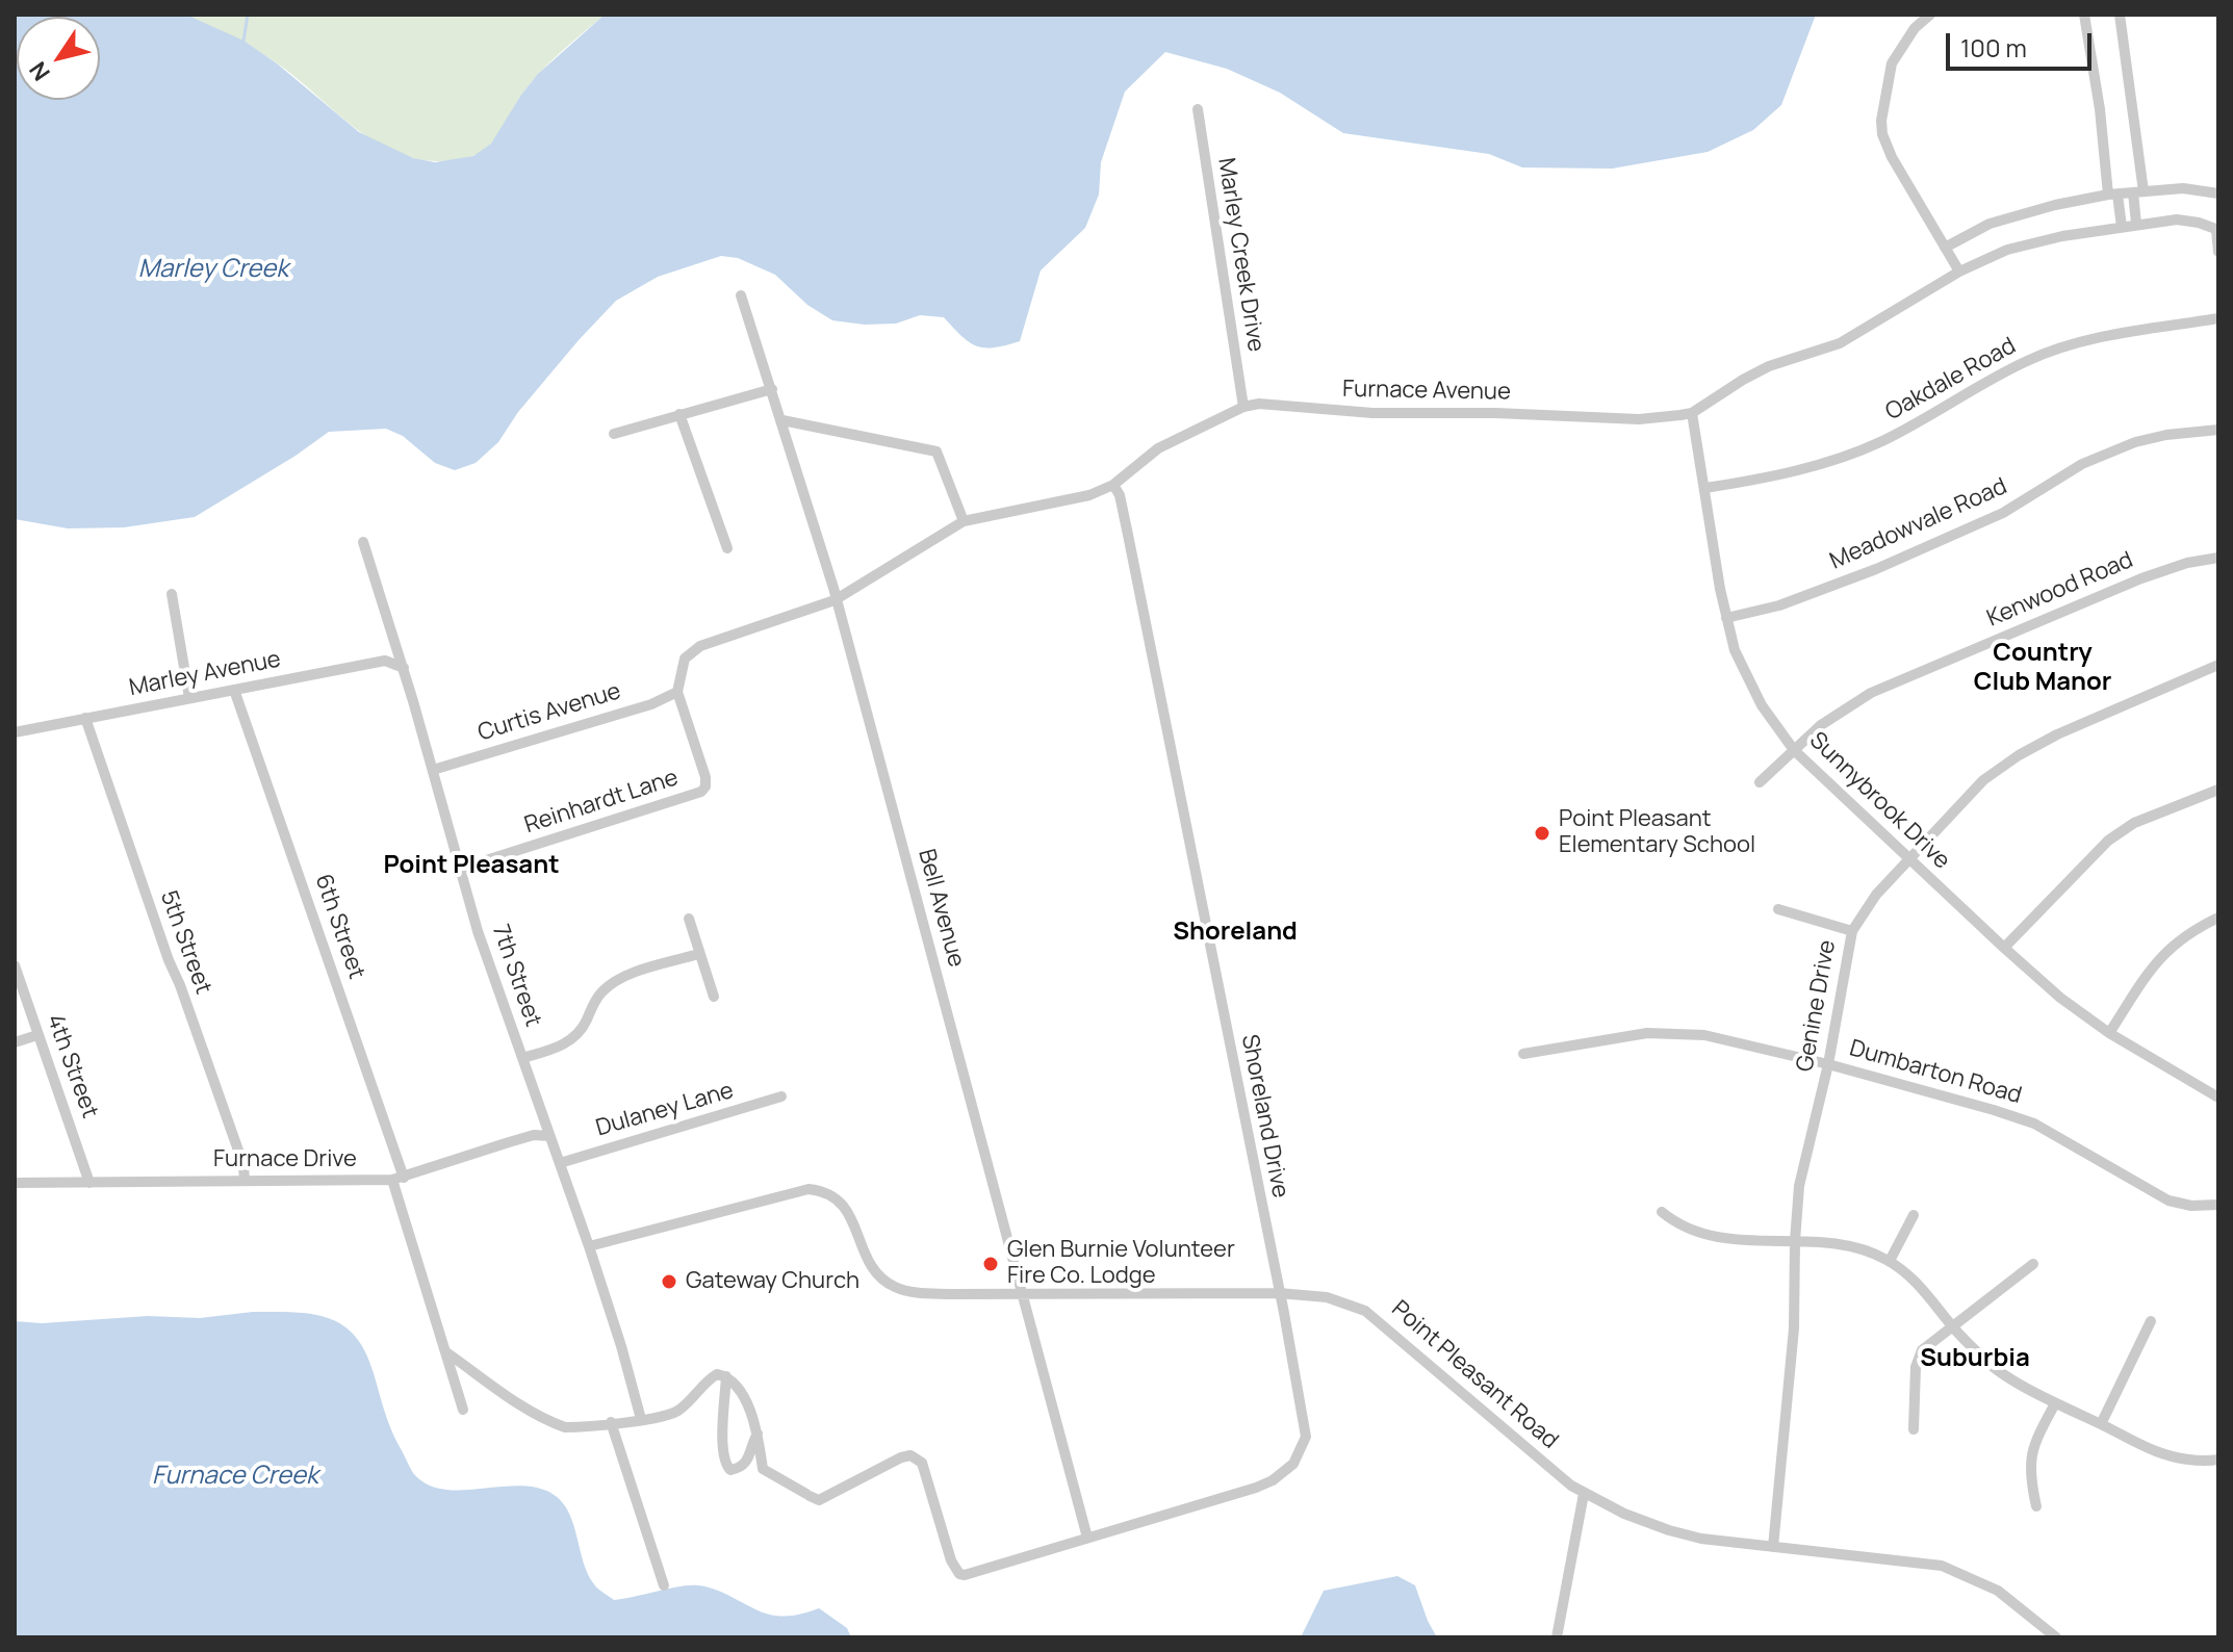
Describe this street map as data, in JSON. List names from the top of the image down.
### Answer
{
  "streets": {
    "street": [
      "Marley Creek Drive",
      "Oakdale Road",
      "Furnace Avenue",
      "Meadowvale Road",
      "Kenwood Road",
      "Marley Avenue",
      "Curtis Avenue",
      "Sunnybrook Drive",
      "Reinhardt Lane",
      "Bell Avenue",
      "6th Street",
      "5th Street",
      "7th Street",
      "Genine Drive",
      "4th Street",
      "Dumbarton Road",
      "Dulaney Lane",
      "Shoreland Drive",
      "Furnace Drive",
      "Point Pleasant Road"
    ]
  },
  "crossings": [
    ["Marley Creek Drive", "Furnace Avenue"],
    ["Oakdale Road", "Sunnybrook Drive"],
    ["Furnace Avenue", "Curtis Avenue"],
    ["Furnace Avenue", "Sunnybrook Drive"],
    ["Furnace Avenue", "Reinhardt Lane"],
    ["Furnace Avenue", "Bell Avenue"],
    ["Furnace Avenue", "Shoreland Drive"],
    ["Meadowvale Road", "Sunnybrook Drive"],
    ["Kenwood Road", "Sunnybrook Drive"],
    ["Marley Avenue", "6th Street"],
    ["Marley Avenue", "5th Street"],
    ["Marley Avenue", "7th Street"],
    ["Curtis Avenue", "Reinhardt Lane"],
    ["Curtis Avenue", "7th Street"],
    ["Sunnybrook Drive", "Genine Drive"],
    ["Reinhardt Lane", "7th Street"],
    ["Bell Avenue", "Shoreland Drive"],
    ["Bell Avenue", "Point Pleasant Road"],
    ["6th Street", "Furnace Drive"],
    ["5th Street", "Furnace Drive"],
    ["7th Street", "Dulaney Lane"],
    ["7th Street", "Furnace Drive"],
    ["7th Street", "Point Pleasant Road"],
    ["Genine Drive", "Dumbarton Road"],
    ["Genine Drive", "Point Pleasant Road"],
    ["4th Street", "Furnace Drive"],
    ["Shoreland Drive", "Point Pleasant Road"]
  ],
  "districts": [
    "Country Club Manor",
    "Point Pleasant",
    "Shoreland",
    "Suburbia"
  ],
  "water": ["Marley Creek", "Furnace Creek"],
  "places": ["Point Pleasant Elementary School", "Glen Burnie Volunteer Fire Co. Lodge", "Gateway Church"],
  "scale_bar": "100 m",
  "north": "bottom left"
}
